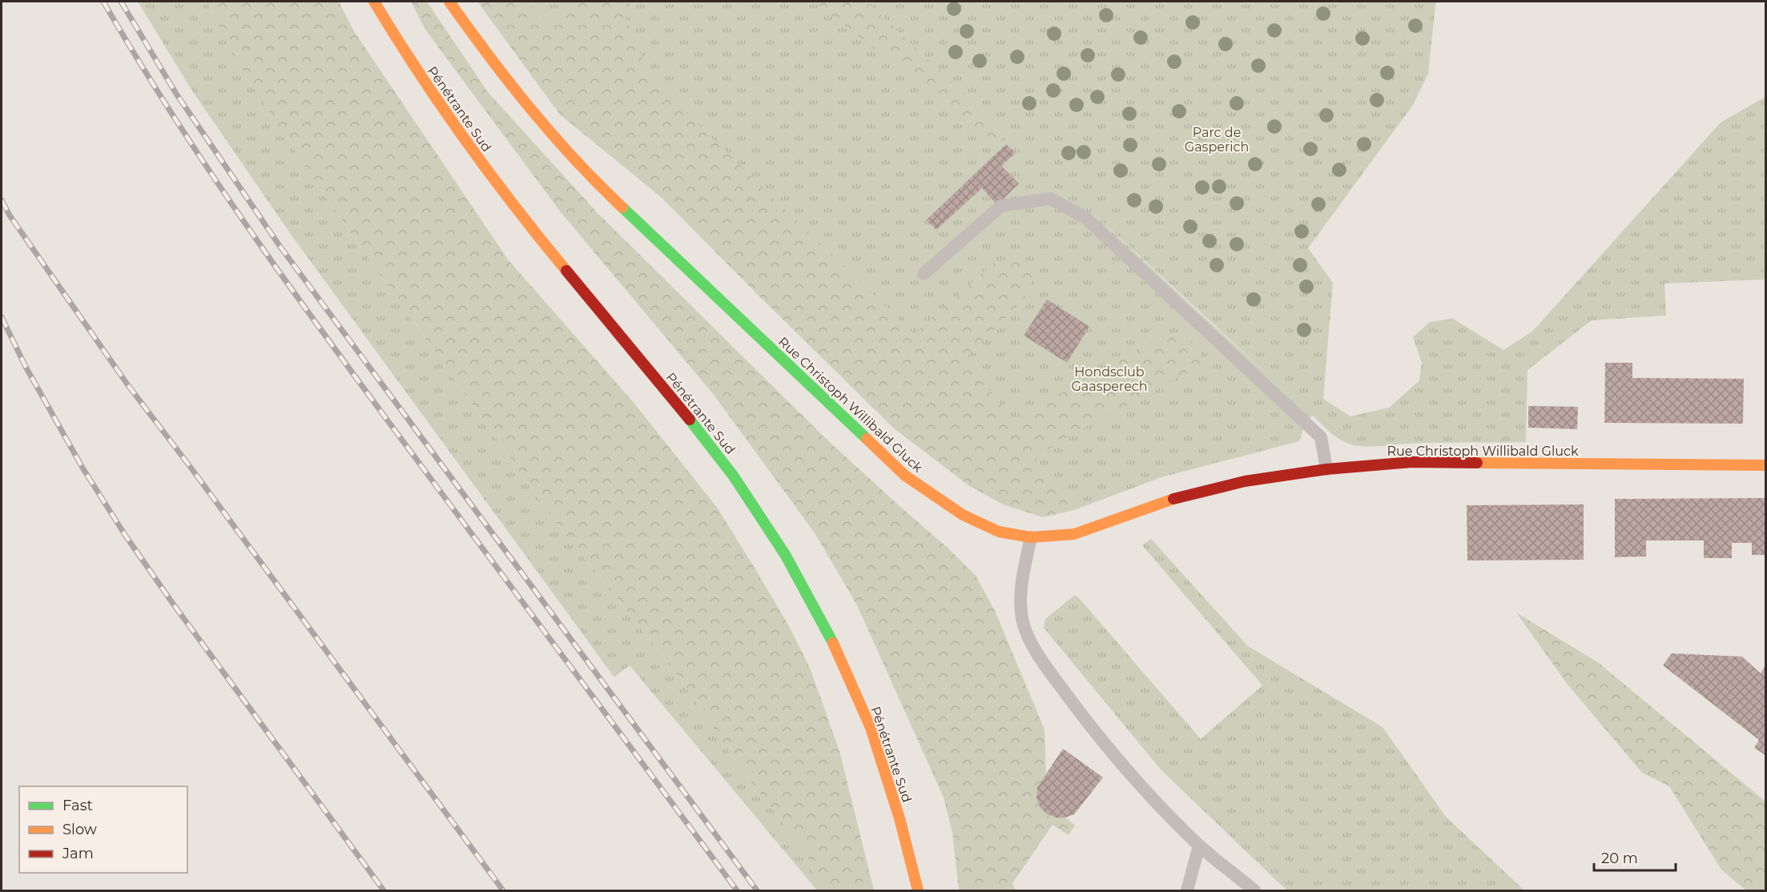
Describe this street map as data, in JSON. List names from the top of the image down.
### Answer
{
  "streets": {
    "main road": ["Pénétrante Sud", "Rue Christoph Willibald Gluck"]
  },
  "parks": ["Parc de Gasperich", "Hondsclub Gaasperech"],
  "legend": ["Fast", "Slow", "Jam"],
  "scale_bar": "20 m"
}
